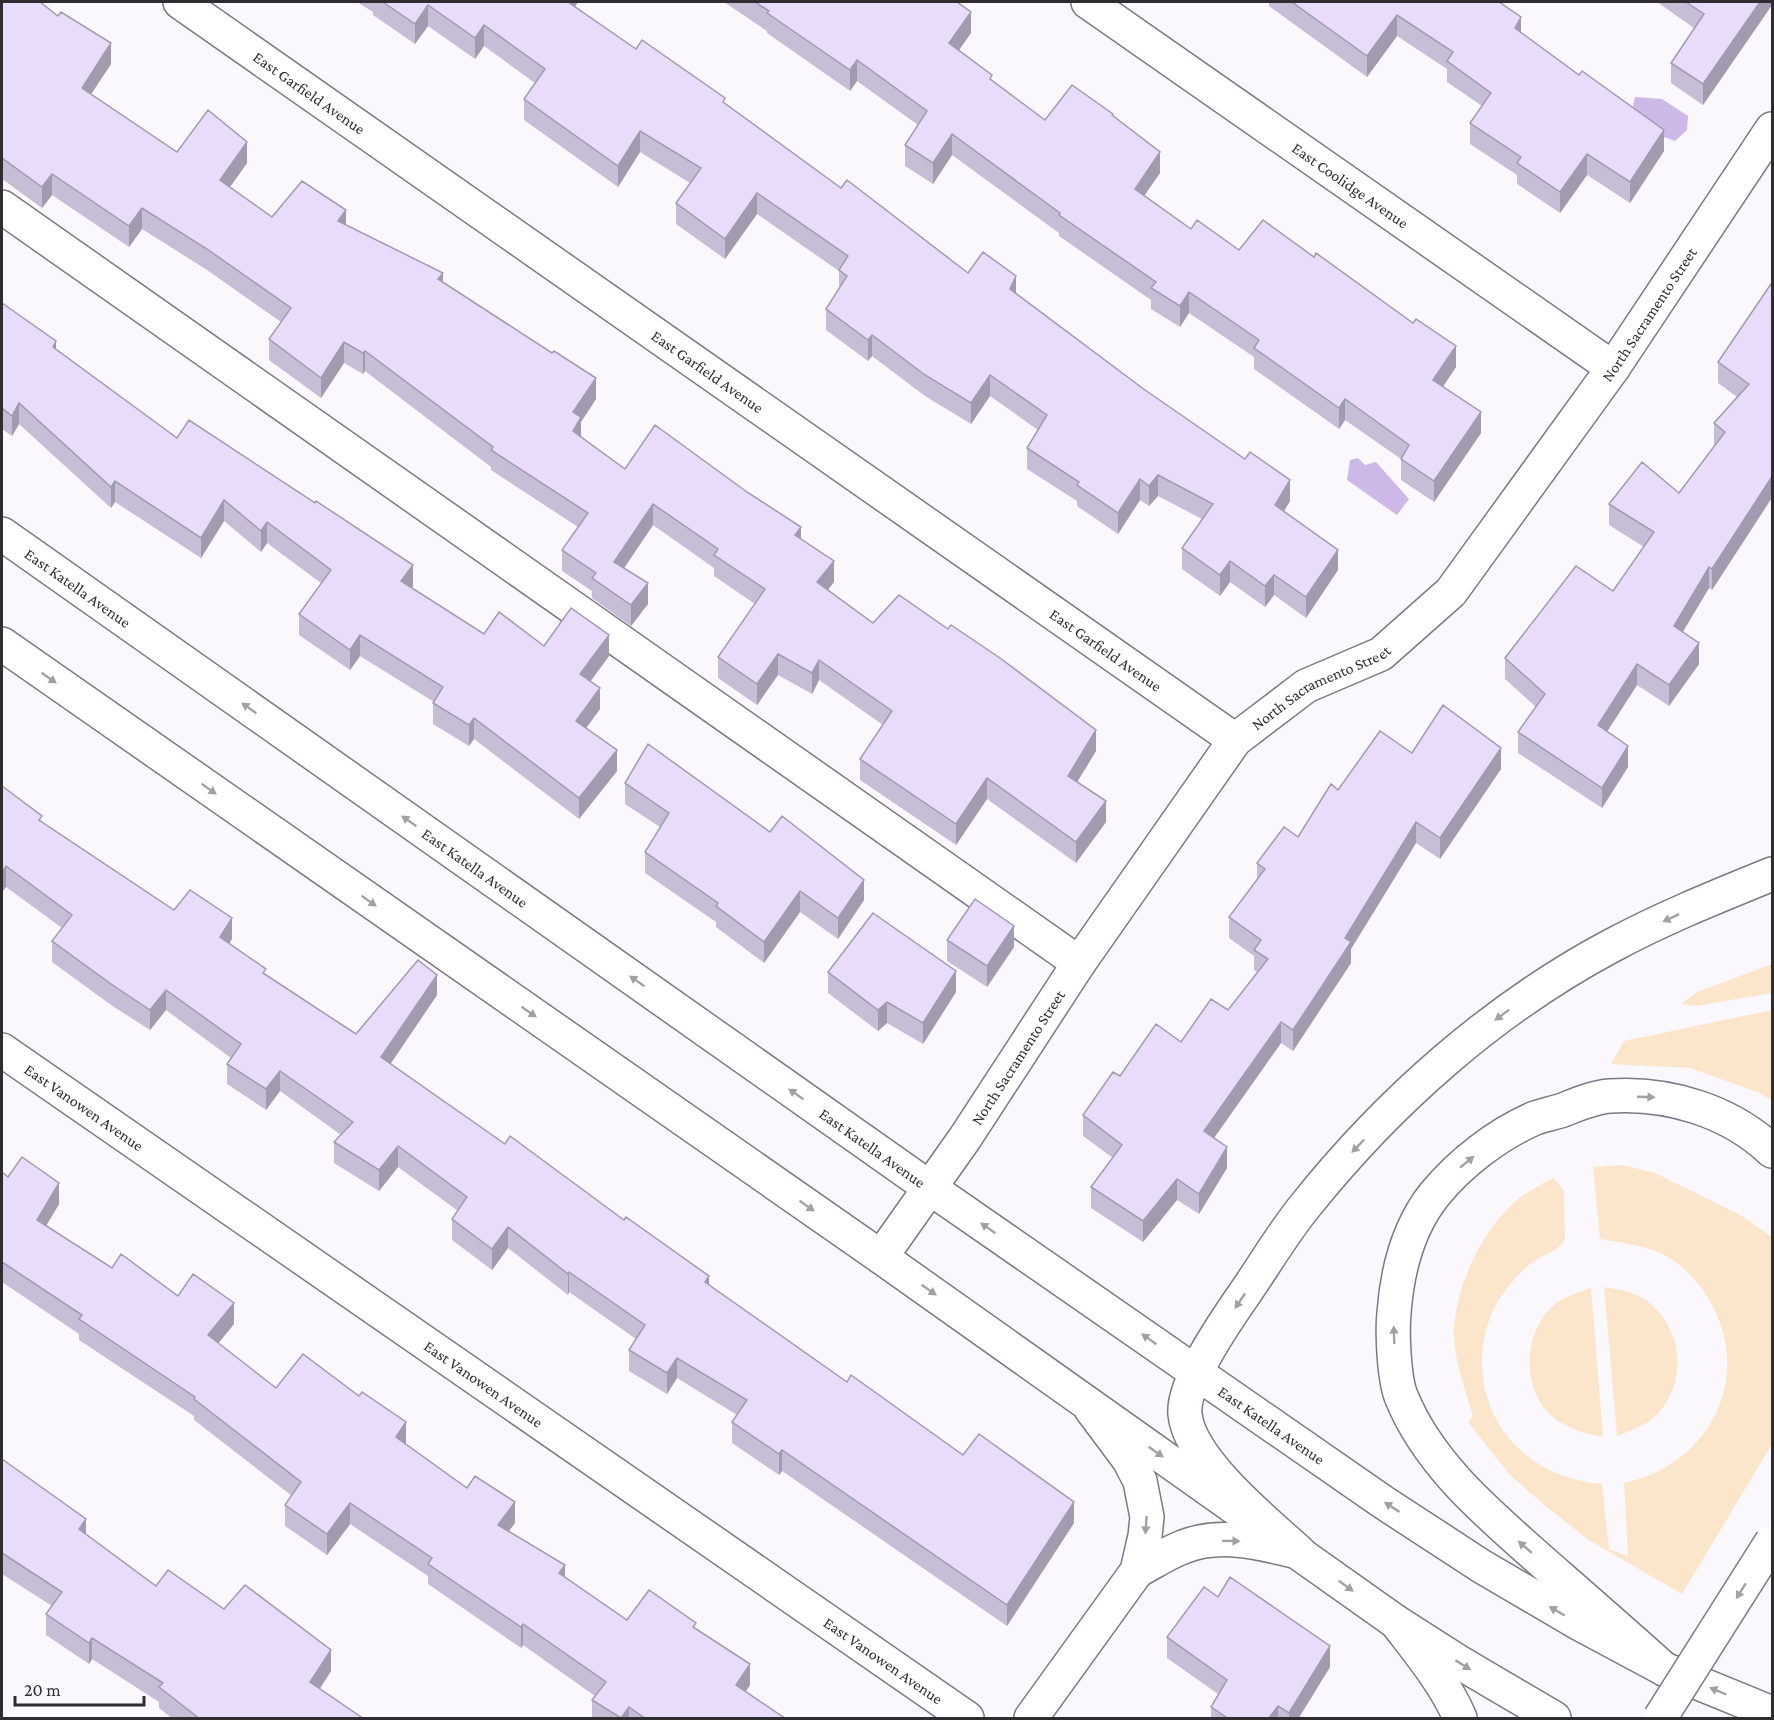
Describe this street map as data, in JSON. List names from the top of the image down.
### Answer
{
  "streets": {
    "main road": [
      "East Garfield Avenue",
      "East Coolidge Avenue",
      "North Sacramento Street",
      "East Katella Avenue",
      "East Vanowen Avenue"
    ]
  },
  "crossings": [
    ["East Garfield Avenue", "North Sacramento Street"],
    ["East Coolidge Avenue", "North Sacramento Street"],
    ["North Sacramento Street", "East Katella Avenue"]
  ],
  "scale_bar": "20 m"
}
